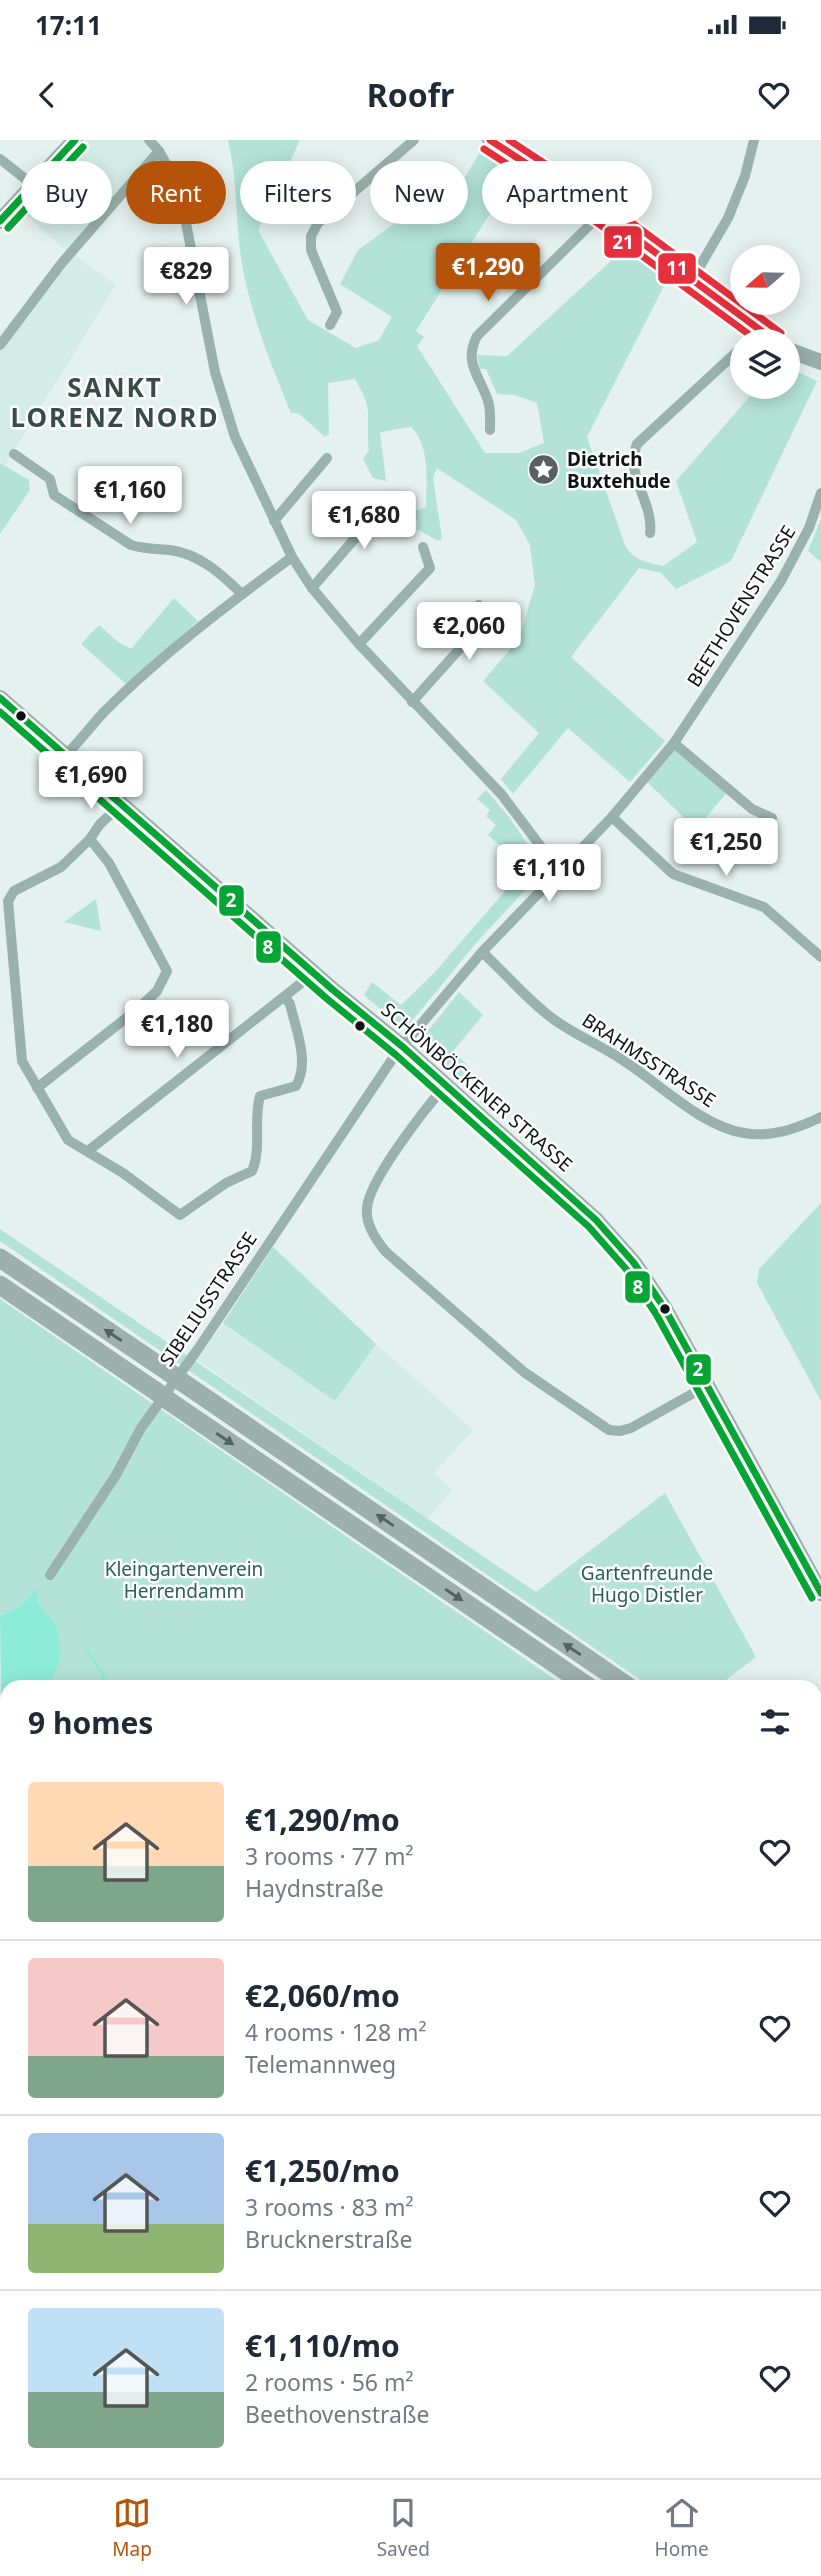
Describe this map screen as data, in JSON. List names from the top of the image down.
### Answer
{
  "streets": {
    "main road": ["SCHÖNBÖCKENER STRASSE"],
    "street": ["BEETHOVENSTRASSE", "BRAHMSSTRASSE", "SIBELIUSSTRASSE"]
  },
  "crossings": [
    ["BEETHOVENSTRASSE", "BRAHMSSTRASSE"],
    ["BEETHOVENSTRASSE", "SCHÖNBÖCKENER STRASSE"],
    ["BEETHOVENSTRASSE", "SIBELIUSSTRASSE"],
    ["SCHÖNBÖCKENER STRASSE", "SIBELIUSSTRASSE"]
  ],
  "districts": ["SANKT LORENZ NORD"],
  "parks": ["Kleingartenverein Herrendamm", "Gartenfreunde Hugo Distler"],
  "places": {
    "place": ["Dietrich Buxtehude"]
  },
  "lines": [
    "transit line 2",
    "transit line 11",
    "transit line 8",
    "transit line 21"
  ],
  "north": "left",
  "page": {
    "status": "17:11",
    "header": "Roofr",
    "chip": [
      "Buy",
      "Rent",
      "Filters",
      "New",
      "Apartment"
    ],
    "price": [
      "€1,290",
      "€829",
      "€1,160",
      "€1,680",
      "€2,060",
      "€1,690",
      "€1,250",
      "€1,110",
      "€1,180"
    ],
    "heading": "9 homes",
    "list": [
      {
        "name": "€1,290/mo",
        "note": "3 rooms · 77 m² · Haydnstraße"
      },
      {
        "name": "€2,060/mo",
        "note": "4 rooms · 128 m² · Telemannweg"
      },
      {
        "name": "€1,250/mo",
        "note": "3 rooms · 83 m² · Brucknerstraße"
      },
      {
        "name": "€1,110/mo",
        "note": "2 rooms · 56 m² · Beethovenstraße"
      }
    ],
    "tabs": ["Map", "Saved", "Home"]
  }
}
